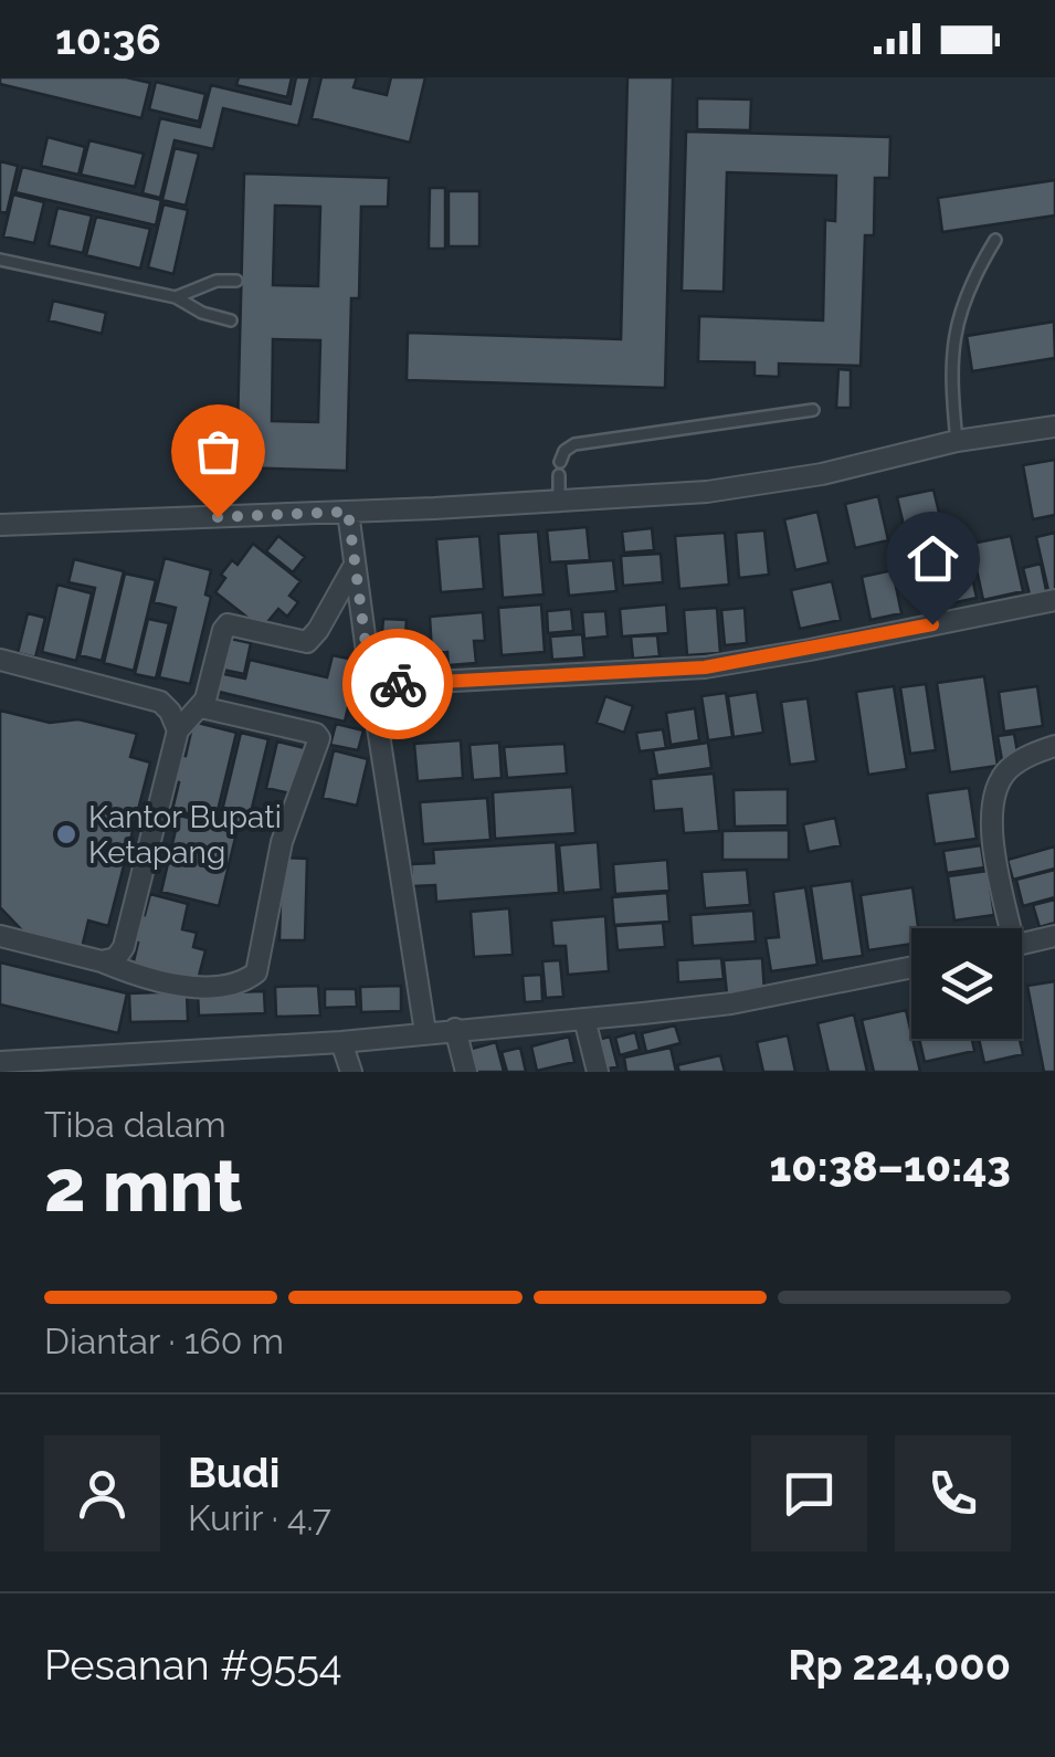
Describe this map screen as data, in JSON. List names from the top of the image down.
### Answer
{
  "places": ["Kantor Bupati Ketapang"],
  "page": {
    "status": "10:36",
    "heading": ["2 mnt", "Tiba dalam", "10:38–10:43"],
    "panel": [
      "Budi",
      "Kurir · 4.7",
      "Pesanan #9554",
      "Rp 224,000"
    ],
    "bar": "Diantar · 160 m"
  }
}
